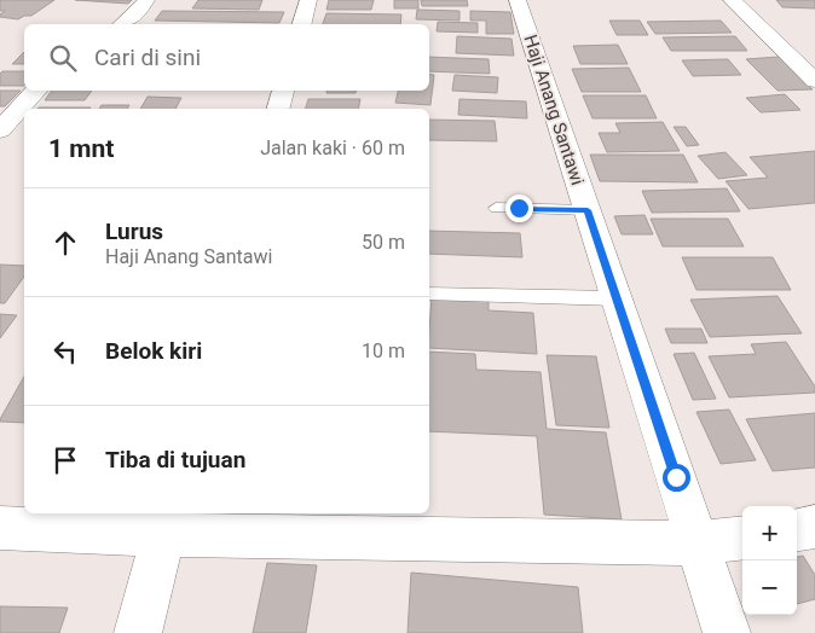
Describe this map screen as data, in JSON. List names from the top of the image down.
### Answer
{
  "streets": {
    "street": ["Haji Anang Santawi"]
  },
  "page": {
    "search": "Cari di sini",
    "heading": ["1 mnt", "Jalan kaki · 60 m"],
    "list": [
      ["Lurus", "Haji Anang Santawi", "50 m"],
      ["Belok kiri", "10 m"],
      "Tiba di tujuan"
    ],
    "map_buttons": ["+", "−"]
  }
}
